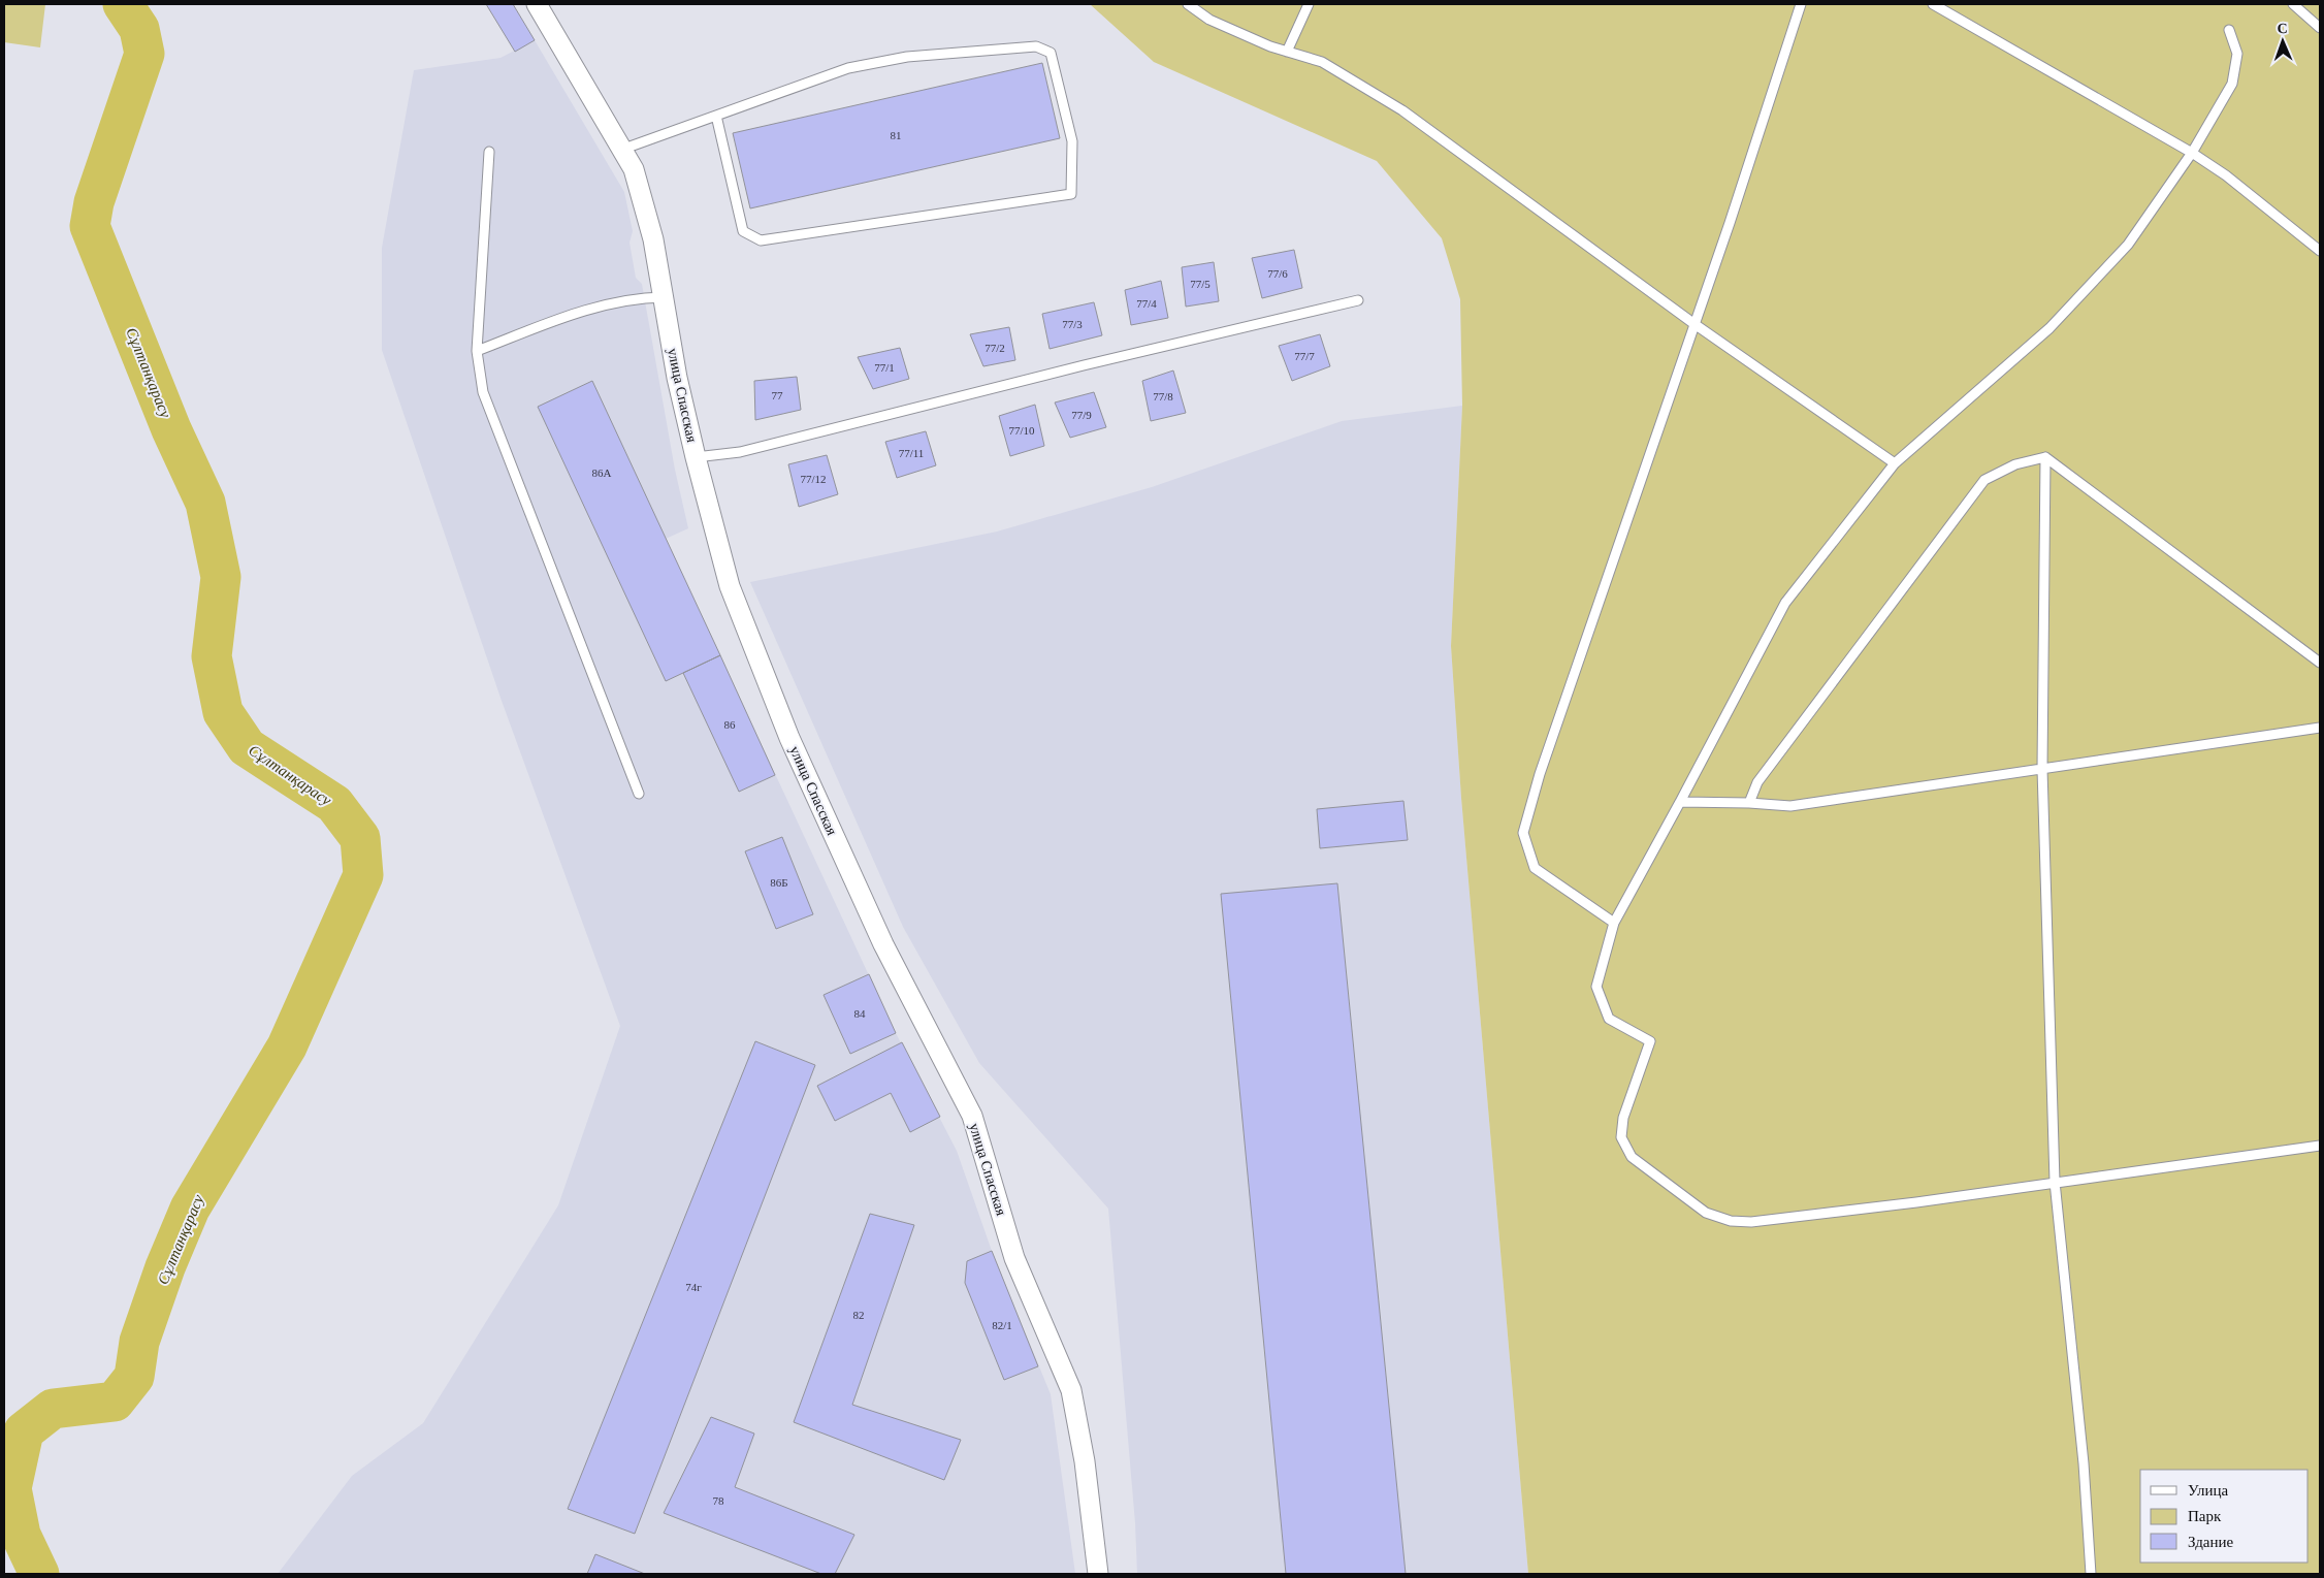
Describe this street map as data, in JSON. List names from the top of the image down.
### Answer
{
  "streets": {
    "street": ["улица Спасская"]
  },
  "water": ["Сұлтанқарасу"],
  "house_numbers": [
    "81",
    "77/6",
    "77/5",
    "77/4",
    "77/3",
    "77/2",
    "77/7",
    "77/1",
    "77",
    "77/8",
    "77/9",
    "77/10",
    "77/11",
    "86А",
    "77/12",
    "86",
    "86Б",
    "84",
    "74г",
    "82",
    "82/1",
    "78"
  ],
  "legend": ["Улица", "Парк", "Здание"],
  "north": "top"
}
